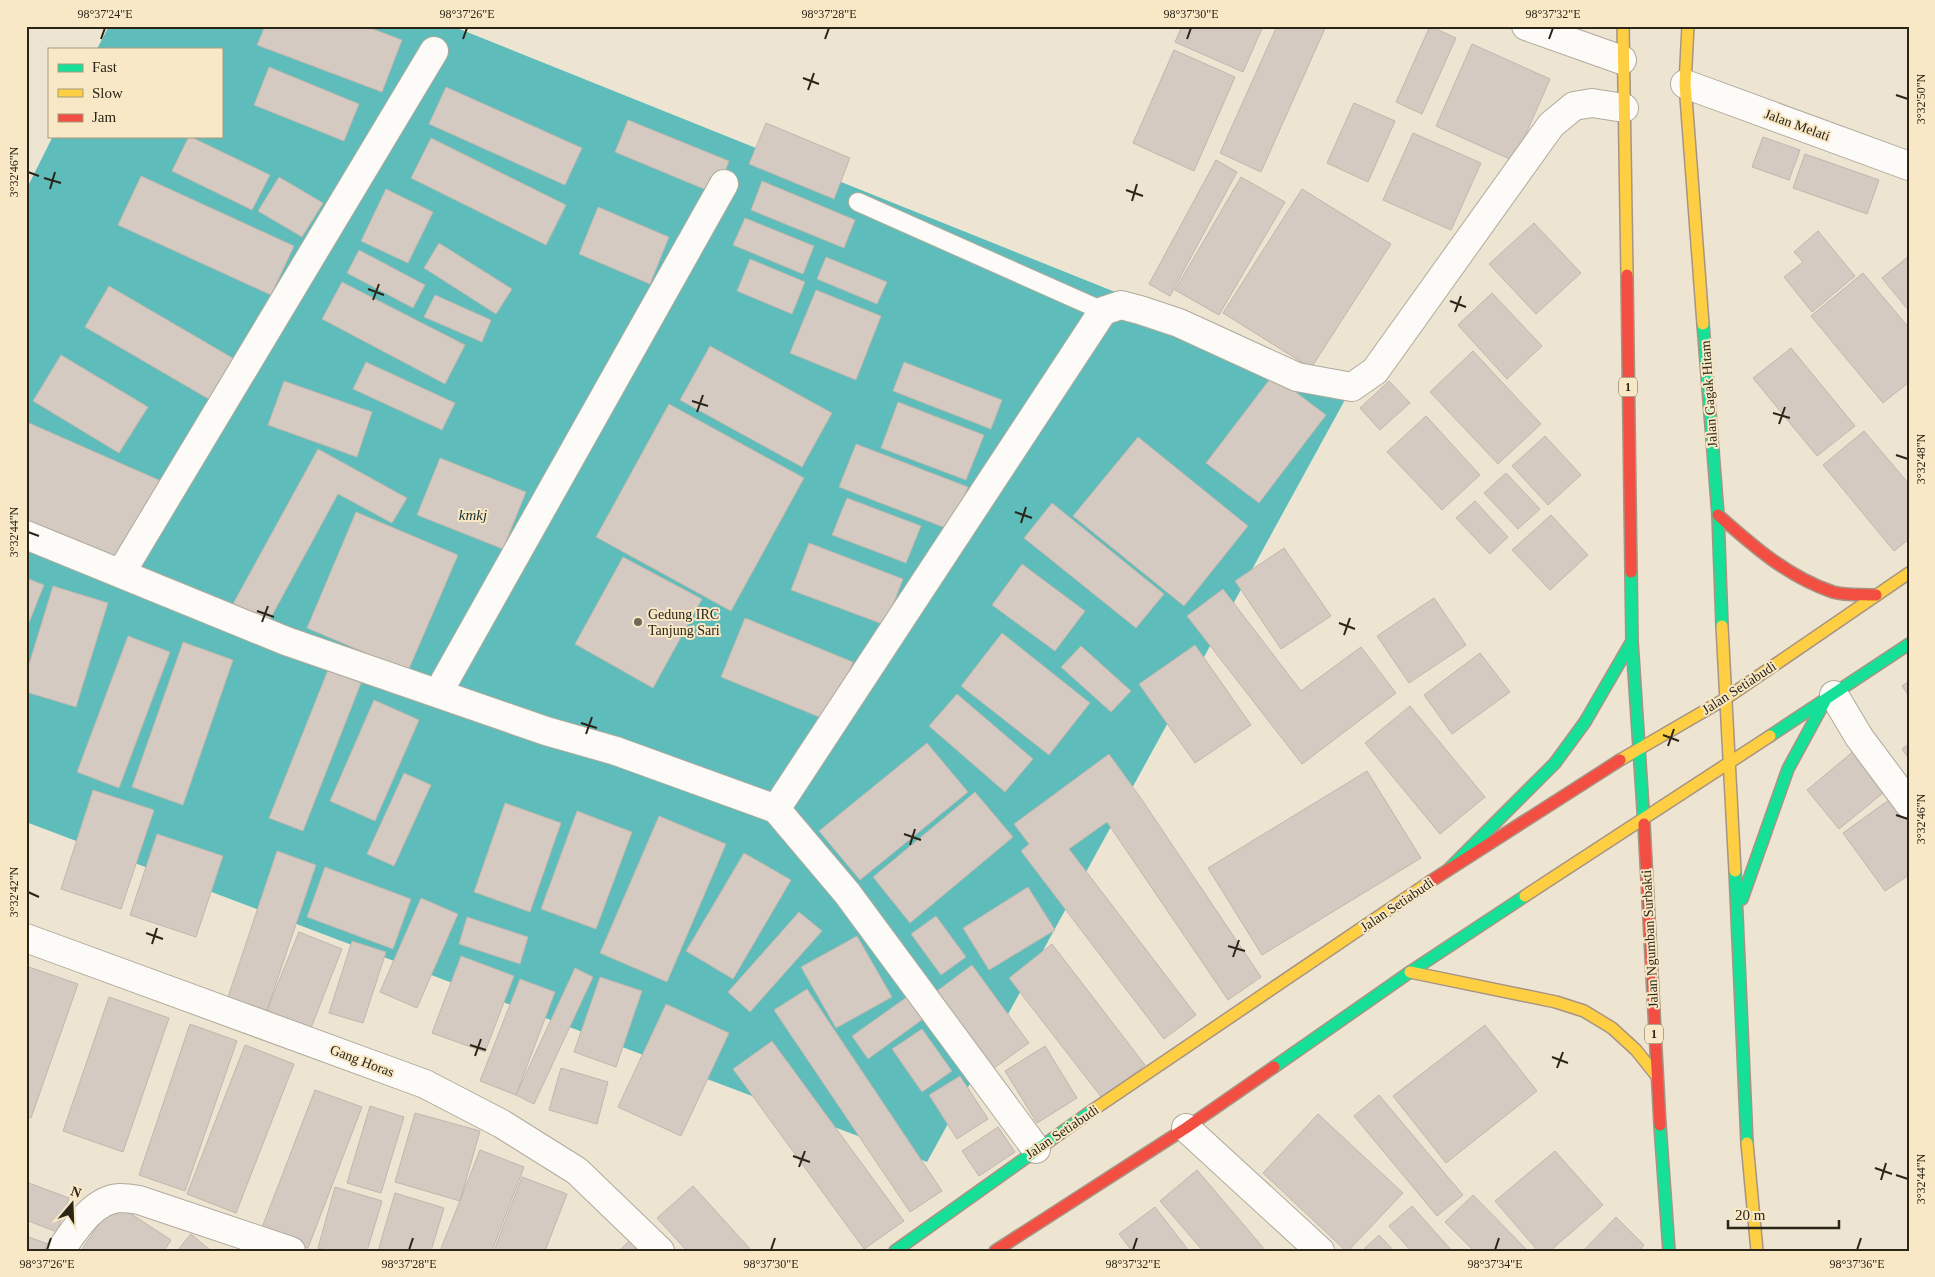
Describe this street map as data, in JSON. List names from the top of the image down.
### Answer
{
  "streets": {
    "main road": [
      "1",
      "Jalan Gagak Hitam",
      "Jalan Setiabudi",
      "Jalan Ngumban Surbakti"
    ],
    "street": ["Jalan Melati", "Gang Horas"]
  },
  "crossings": [
    ["Jalan Melati", "Jalan Gagak Hitam"],
    ["1", "Jalan Setiabudi"],
    ["1", "Jalan Ngumban Surbakti"],
    ["Jalan Gagak Hitam", "Jalan Setiabudi"],
    ["Jalan Setiabudi", "Jalan Ngumban Surbakti"]
  ],
  "water": ["kmkj"],
  "places": ["Gedung IRC Tanjung Sari"],
  "legend": ["Fast", "Slow", "Jam"],
  "scale_bar": "20 m",
  "north": "top",
  "coordinates": [
    "98°37'24\"E",
    "98°37'26\"E",
    "98°37'28\"E",
    "98°37'30\"E",
    "98°37'32\"E",
    "3°32'50\"N",
    "3°32'46\"N",
    "3°32'48\"N",
    "3°32'44\"N",
    "3°32'42\"N",
    "98°37'34\"E",
    "98°37'36\"E"
  ]
}
